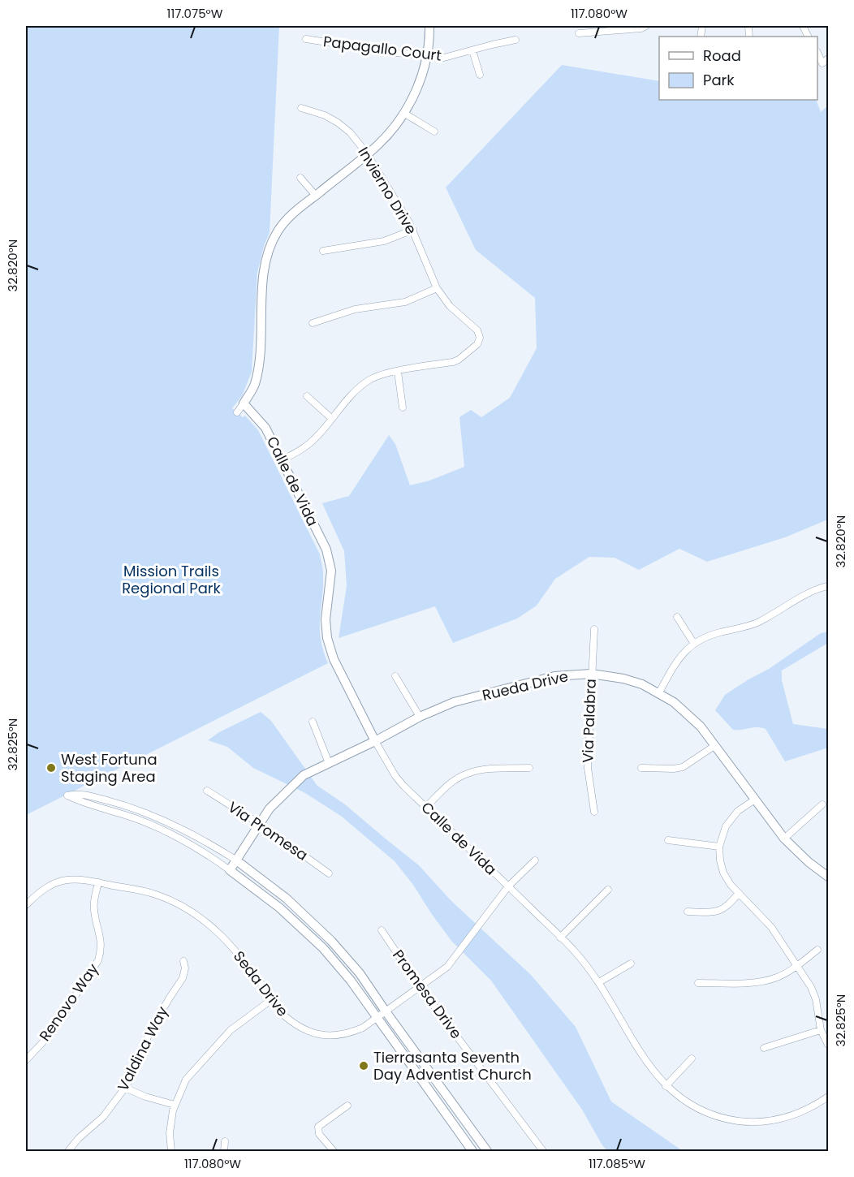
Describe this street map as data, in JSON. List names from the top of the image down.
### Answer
{
  "streets": {
    "street": [
      "Papagallo Court",
      "Invierno Drive",
      "Calle de Vida",
      "Rueda Drive",
      "Via Palabra",
      "Via Promesa",
      "Seda Drive",
      "Promesa Drive",
      "Renovo Way",
      "Valdina Way"
    ]
  },
  "crossings": [
    ["Calle de Vida", "Rueda Drive"],
    ["Calle de Vida", "Seda Drive"],
    ["Rueda Drive", "Via Palabra"],
    ["Rueda Drive", "Via Promesa"],
    ["Seda Drive", "Promesa Drive"],
    ["Seda Drive", "Renovo Way"]
  ],
  "parks": ["Mission Trails Regional Park"],
  "places": ["West Fortuna Staging Area", "Tierrasanta Seventh Day Adventist Church"],
  "legend": ["Road", "Park"],
  "coordinates": [
    "117.075°W",
    "117.080°W",
    "32.820°N",
    "32.825°N",
    "117.085°W"
  ]
}
